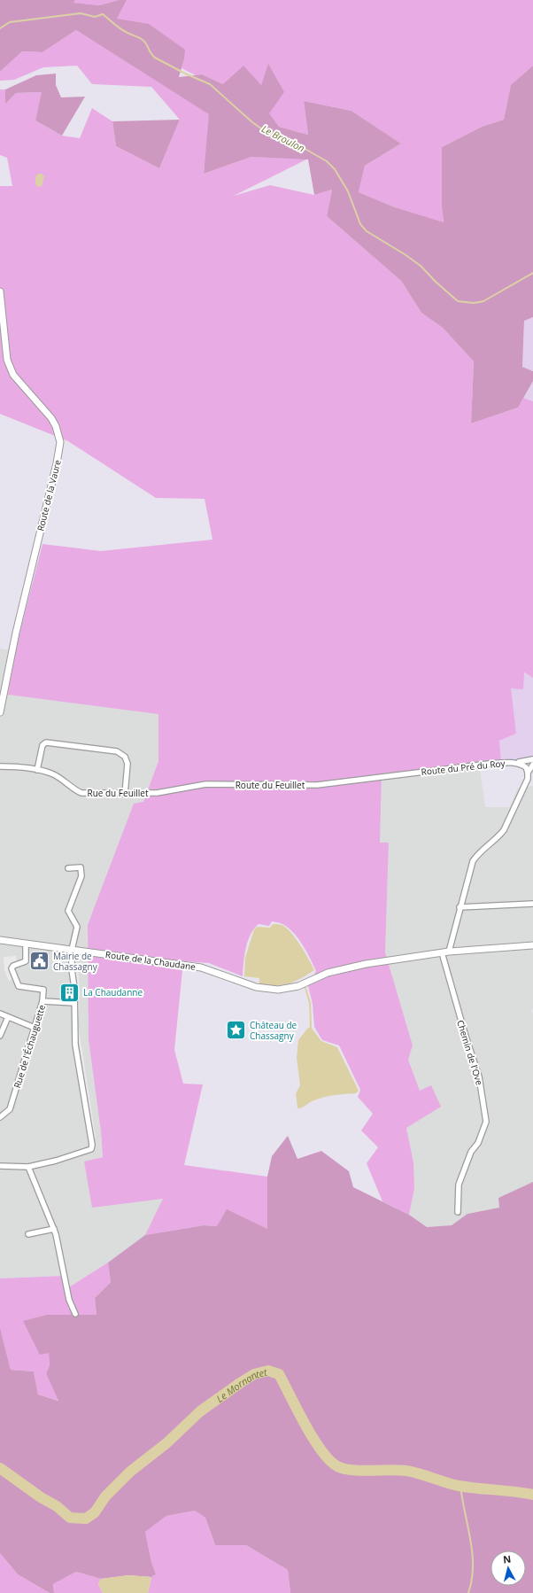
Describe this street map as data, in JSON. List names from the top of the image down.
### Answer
{
  "streets": {
    "street": [
      "Route de la Vaure",
      "Route du Pré du Roy",
      "Route du Feuillet",
      "Rue du Feuillet",
      "Route de la Chaudane",
      "Rue de l'Échauguette",
      "Chemin de l'Ove"
    ]
  },
  "crossings": [
    ["Route du Pré du Roy", "Route du Feuillet"],
    ["Route du Feuillet", "Rue du Feuillet"],
    ["Route de la Chaudane", "Chemin de l'Ove"]
  ],
  "water": ["Le Broulon", "Le Mornantet"],
  "places": {
    "public building": ["Mairie de Chassagny"],
    "building": ["La Chaudanne"],
    "place": ["Château de Chassagny"]
  },
  "north": "top"
}
